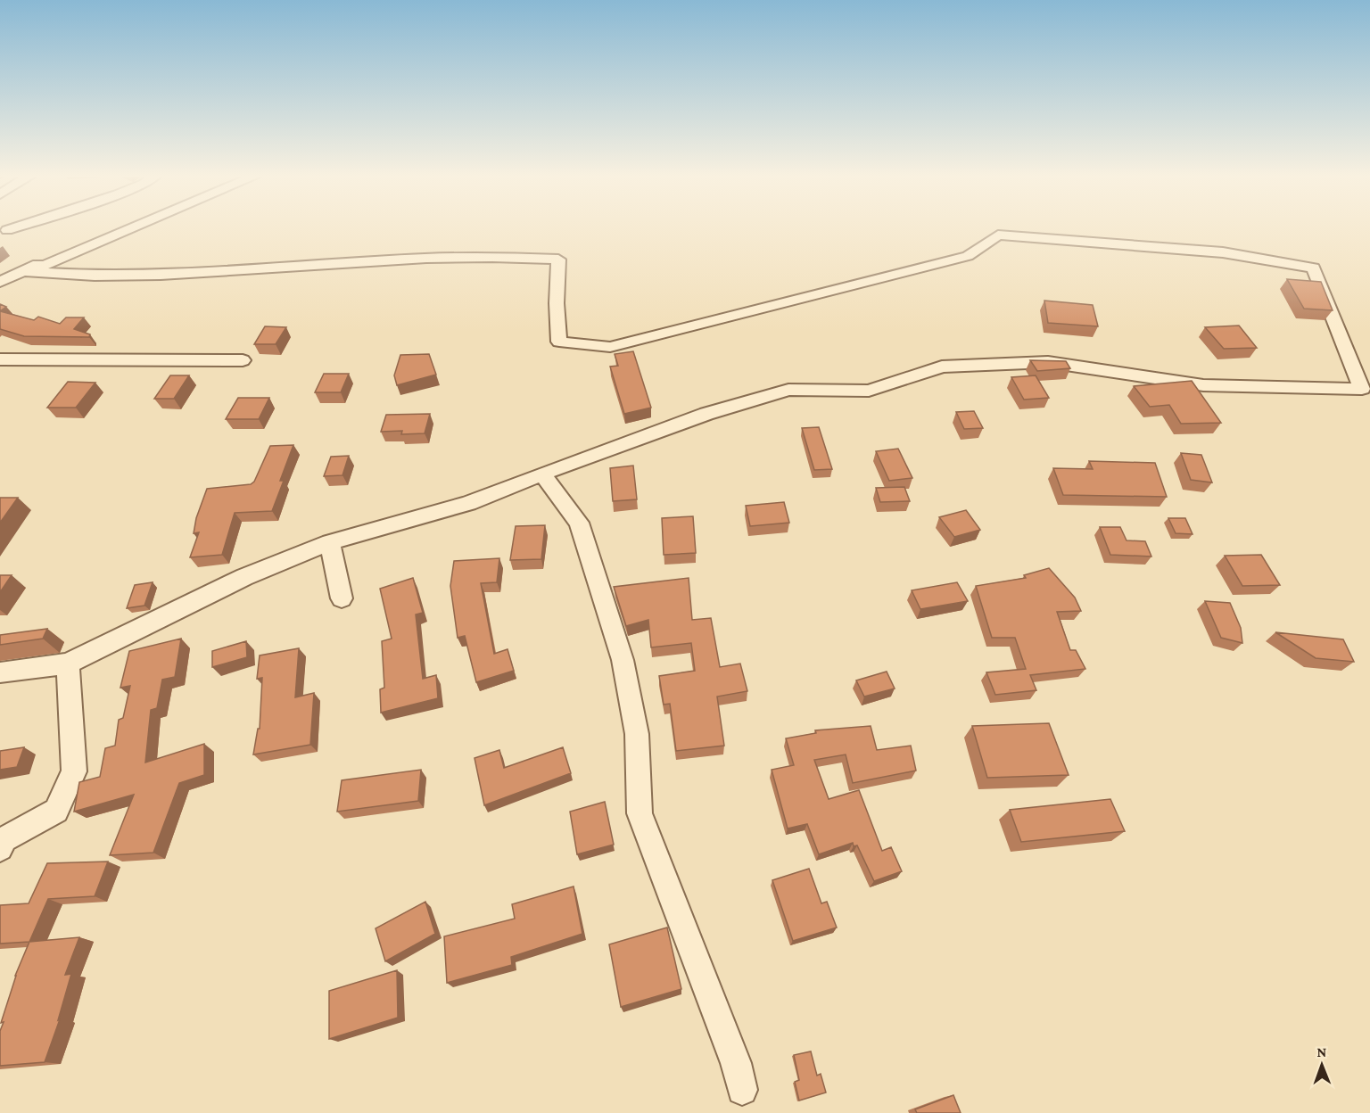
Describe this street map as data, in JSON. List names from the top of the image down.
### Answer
{
  "north": "top"
}
